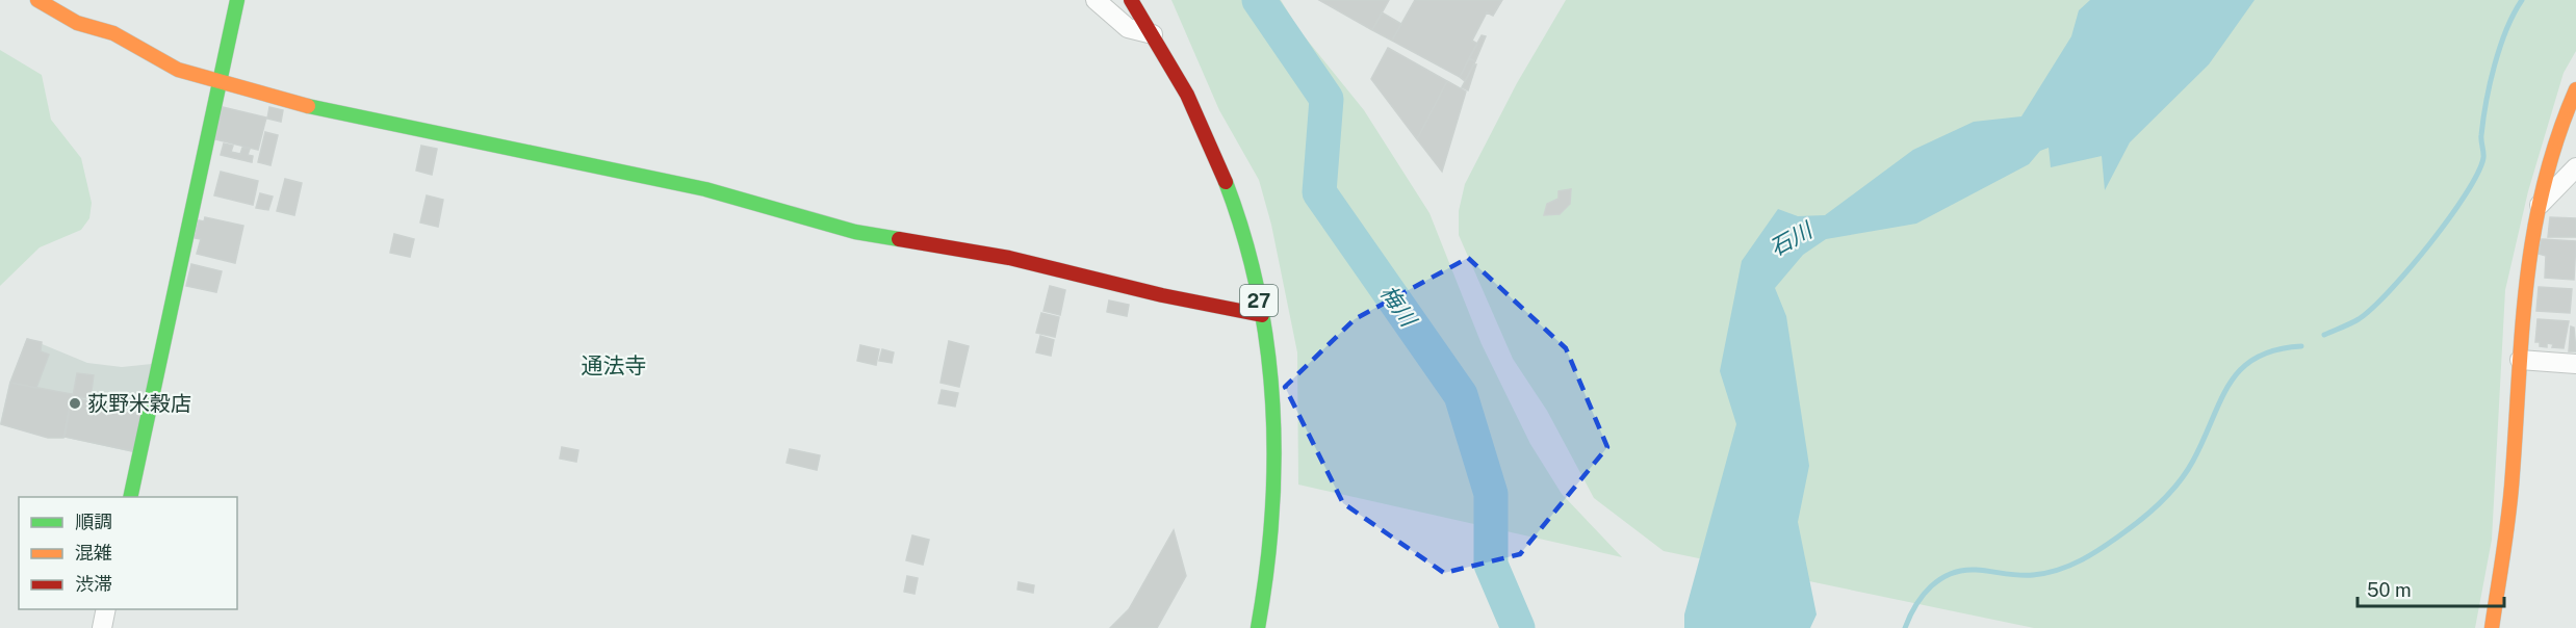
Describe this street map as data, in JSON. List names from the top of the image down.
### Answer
{
  "streets": {
    "street": ["27"]
  },
  "districts": ["通法寺"],
  "water": ["石川", "梅川"],
  "places": ["荻野米穀店"],
  "legend": ["順調", "混雑", "渋滞"],
  "scale_bar": "50 m"
}
